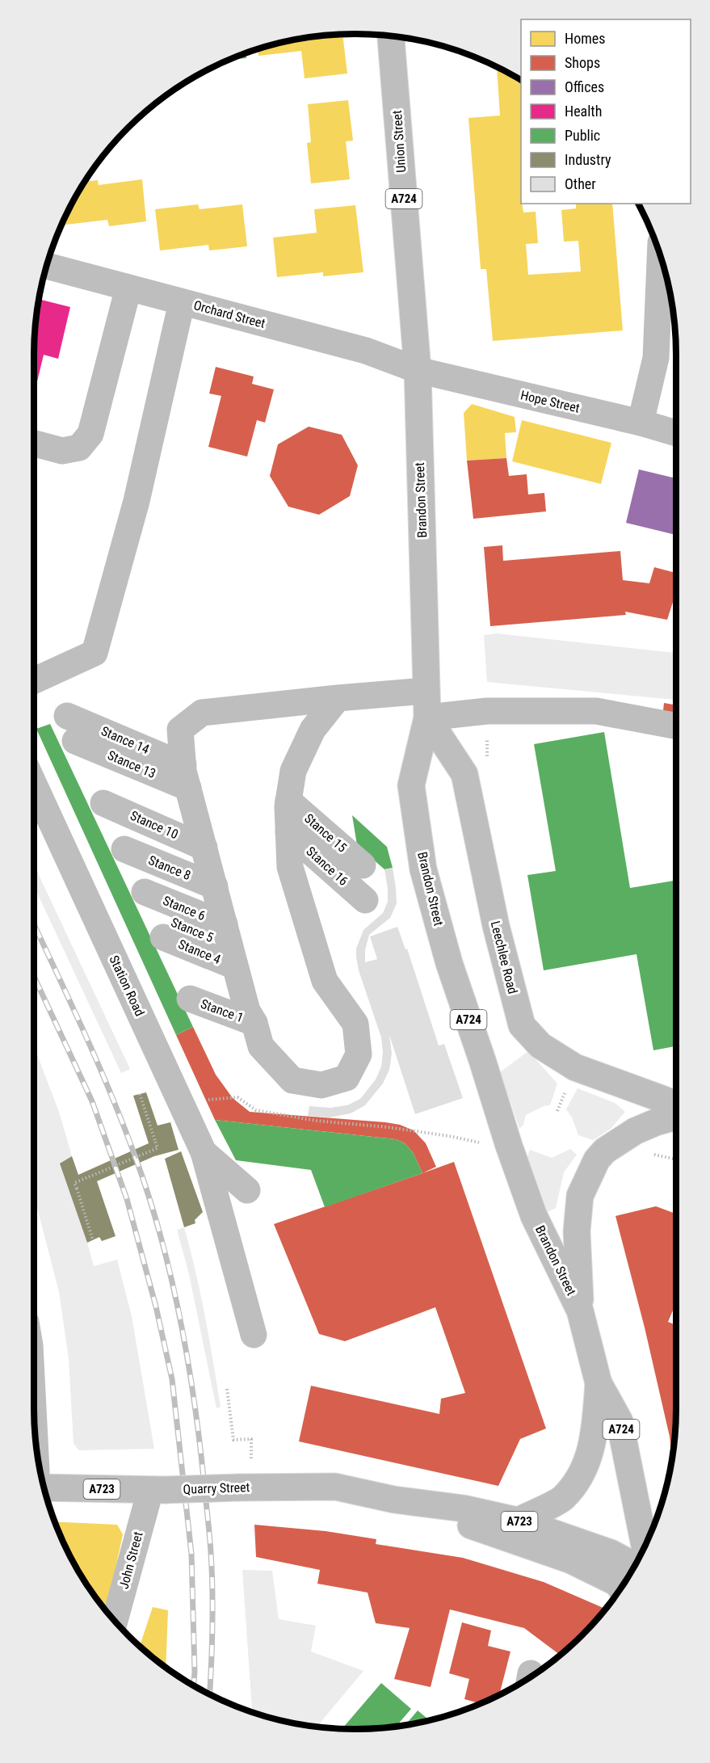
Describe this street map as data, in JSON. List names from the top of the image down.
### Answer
{
  "streets": {
    "main road": [
      "Union Street",
      "A724",
      "Orchard Street",
      "Hope Street",
      "Brandon Street",
      "Stance 14",
      "Stance 13",
      "Stance 10",
      "Stance 15",
      "Stance 16",
      "Stance 5",
      "Leechlee Road",
      "Station Road",
      "Stance 1",
      "Quarry Street",
      "A723",
      "John Street"
    ]
  },
  "crossings": [
    ["Union Street", "Orchard Street"],
    ["Union Street", "Hope Street"],
    ["Union Street", "Brandon Street"],
    ["Orchard Street", "Hope Street"],
    ["Orchard Street", "Brandon Street"],
    ["Hope Street", "Brandon Street"],
    ["Brandon Street", "Leechlee Road"],
    ["Brandon Street", "Quarry Street"],
    ["Stance 14", "Stance 13"],
    ["Stance 14", "Stance 10"],
    ["Stance 14", "Stance 5"],
    ["Stance 14", "Stance 1"],
    ["Stance 13", "Stance 10"],
    ["Stance 13", "Stance 5"],
    ["Stance 13", "Stance 1"],
    ["Stance 10", "Stance 5"],
    ["Stance 10", "Stance 1"],
    ["Stance 5", "Stance 1"],
    ["Quarry Street", "John Street"]
  ],
  "legend": [
    "Homes",
    "Shops",
    "Offices",
    "Health",
    "Public",
    "Industry",
    "Other"
  ]
}
